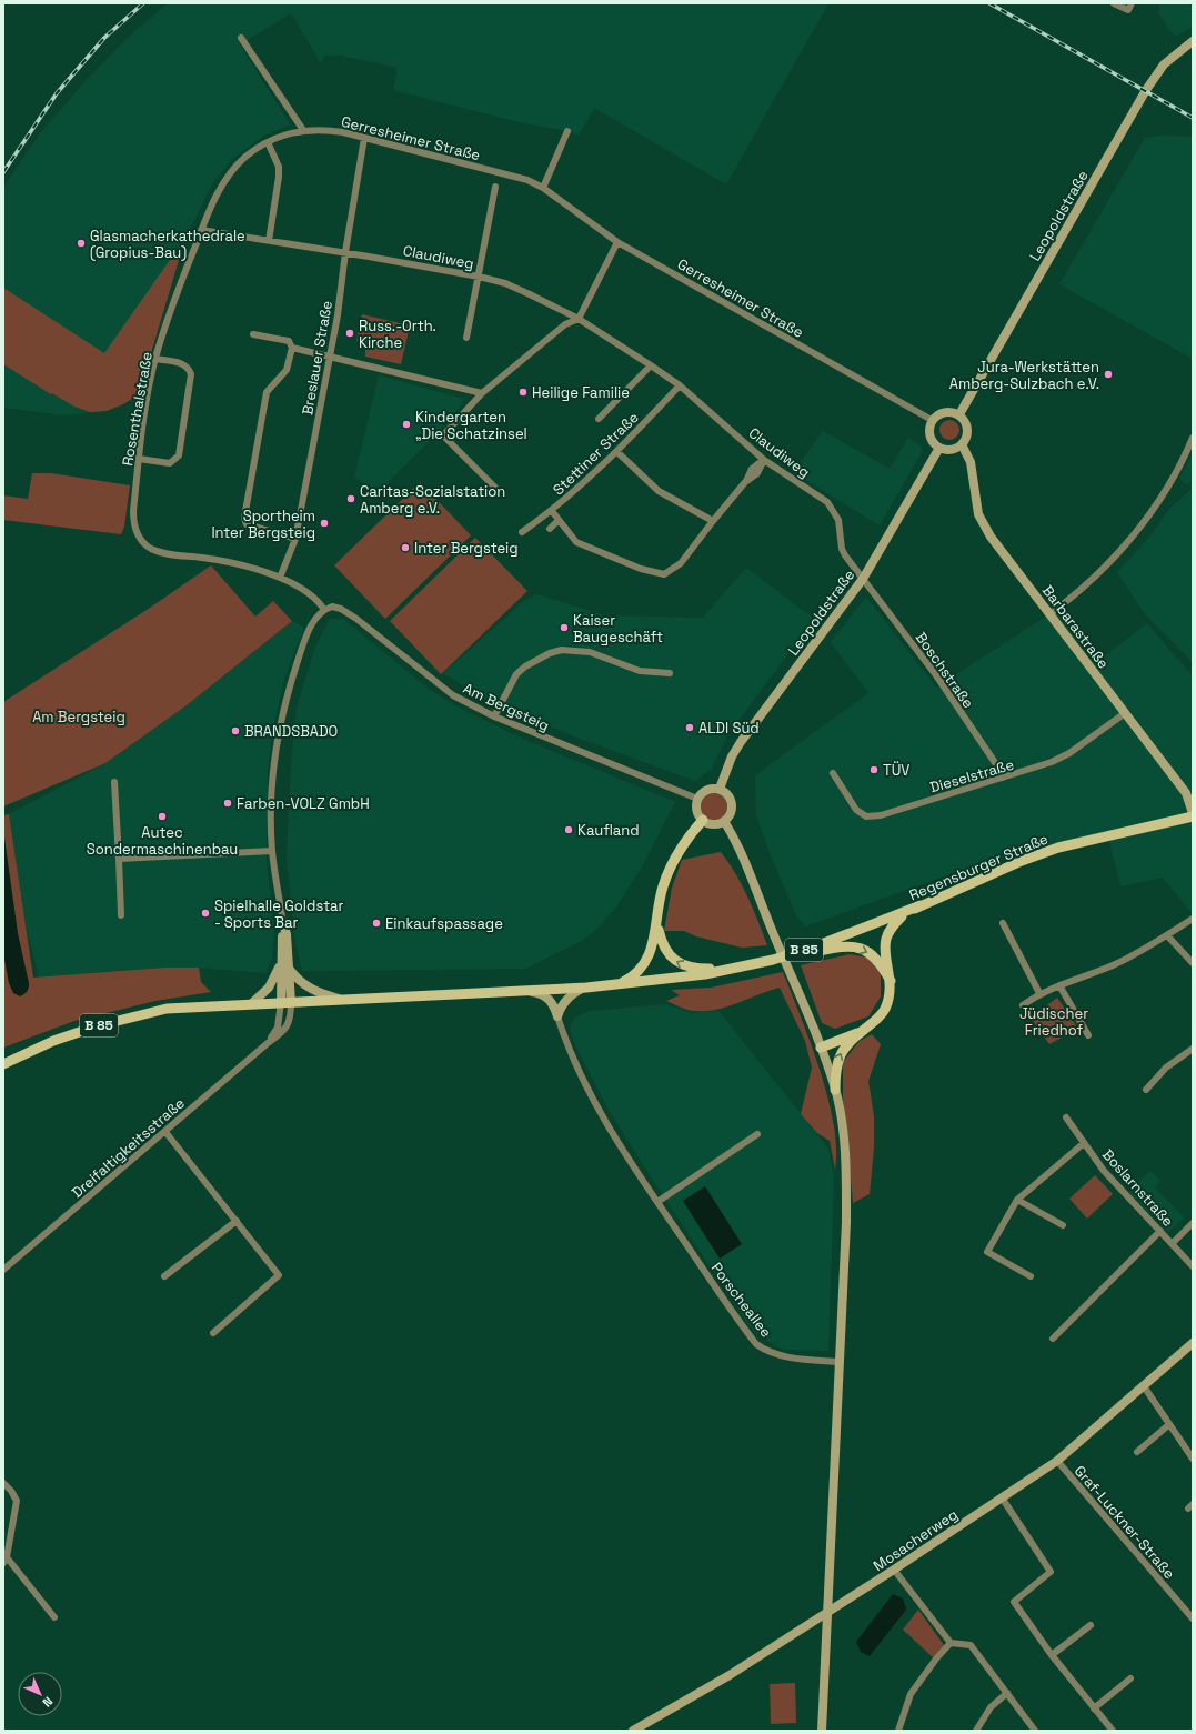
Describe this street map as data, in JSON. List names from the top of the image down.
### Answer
{
  "streets": {
    "main road": ["Regensburger Straße", "B 85"],
    "street": [
      "Gerresheimer Straße",
      "Leopoldstraße",
      "Claudiweg",
      "Breslauer Straße",
      "Rosenthalstraße",
      "Stettiner Straße",
      "Barbarastraße",
      "Boschstraße",
      "Am Bergsteig",
      "Dieselstraße",
      "Dreifaltigkeitsstraße",
      "Boslarnstraße",
      "Porscheallee",
      "Graf-Luckner-Straße",
      "Mosacherweg"
    ]
  },
  "crossings": [
    ["Gerresheimer Straße", "Leopoldstraße"],
    ["Gerresheimer Straße", "Breslauer Straße"],
    ["Gerresheimer Straße", "Rosenthalstraße"],
    ["Gerresheimer Straße", "Barbarastraße"],
    ["Leopoldstraße", "Claudiweg"],
    ["Leopoldstraße", "Barbarastraße"],
    ["Leopoldstraße", "Boschstraße"],
    ["Leopoldstraße", "Am Bergsteig"],
    ["Claudiweg", "Breslauer Straße"],
    ["Claudiweg", "Rosenthalstraße"],
    ["Claudiweg", "Stettiner Straße"],
    ["Claudiweg", "Boschstraße"],
    ["Breslauer Straße", "Rosenthalstraße"],
    ["Rosenthalstraße", "Am Bergsteig"],
    ["Barbarastraße", "Dieselstraße"],
    ["Barbarastraße", "Regensburger Straße"],
    ["Boschstraße", "Dieselstraße"],
    ["Regensburger Straße", "B 85"],
    ["B 85", "Dreifaltigkeitsstraße"],
    ["Graf-Luckner-Straße", "Mosacherweg"]
  ],
  "parks": ["Am Bergsteig", "Jüdischer Friedhof"],
  "places": [
    "Glasmacherkathedrale (Gropius-Bau)",
    "Russ.-Orth. Kirche",
    "Jura-Werkstätten Amberg-Sulzbach e.V.",
    "Heilige Familie",
    "Kindergarten „Die Schatzinsel",
    "Caritas-Sozialstation Amberg e.V.",
    "Sportheim Inter Bergsteig",
    "Inter Bergsteig",
    "Kaiser Baugeschäft",
    "ALDI Süd",
    "BRANDSBADO",
    "TÜV",
    "Farben-VOLZ GmbH",
    "Autec Sondermaschinenbau",
    "Kaufland",
    "Spielhalle Goldstar - Sports Bar",
    "Einkaufspassage"
  ],
  "north": "bottom right"
}
